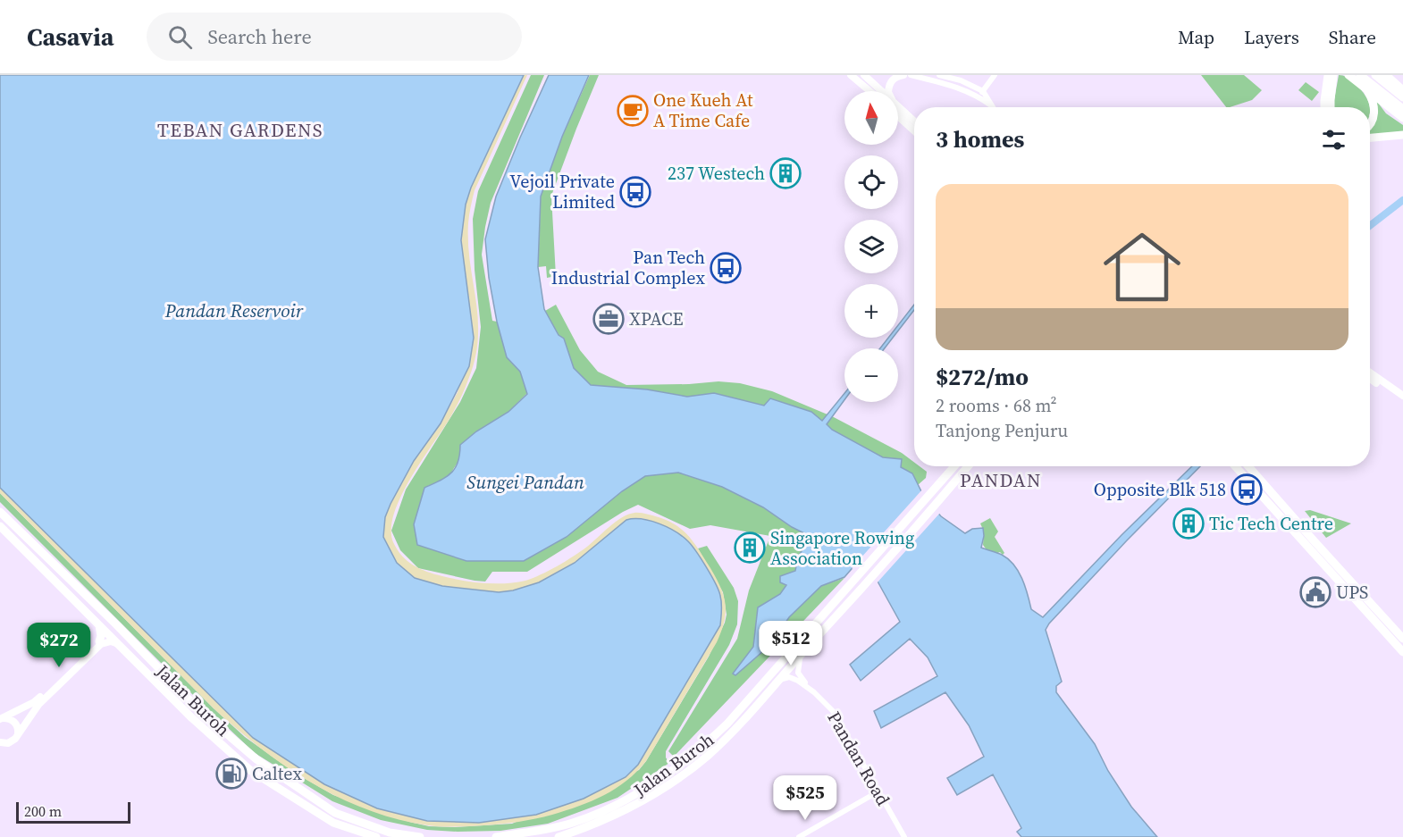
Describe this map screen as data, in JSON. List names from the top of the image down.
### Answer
{
  "streets": {
    "highway": ["Jalan Buroh"],
    "street": ["Pandan Road"]
  },
  "crossings": [
    ["Jalan Buroh", "Pandan Road"]
  ],
  "districts": ["TEBAN GARDENS", "PANDAN"],
  "water": ["Pandan Reservoir", "Sungei Pandan"],
  "places": {
    "cafe": ["One Kueh At A Time Cafe"],
    "building": ["237 Westech", "Tic Tech Centre", "Singapore Rowing Association"],
    "bus stop": ["Vejoil Private Limited", "Pan Tech Industrial Complex", "Opposite Blk 518"],
    "office": ["XPACE"],
    "public building": ["UPS"],
    "fuel station": ["Caltex"]
  },
  "scale_bar": "200 m",
  "north": "top",
  "page": {
    "header": "Casavia",
    "search": "Search here",
    "nav": ["Map", "Layers", "Share"],
    "map_buttons": ["+", "−"],
    "heading": "3 homes",
    "list": [
      {
        "name": "$272/mo",
        "note": "2 rooms · 68 m² · Tanjong Penjuru"
      }
    ],
    "price": ["$512", "$272", "$525"],
    "scale": "200 m"
  }
}
